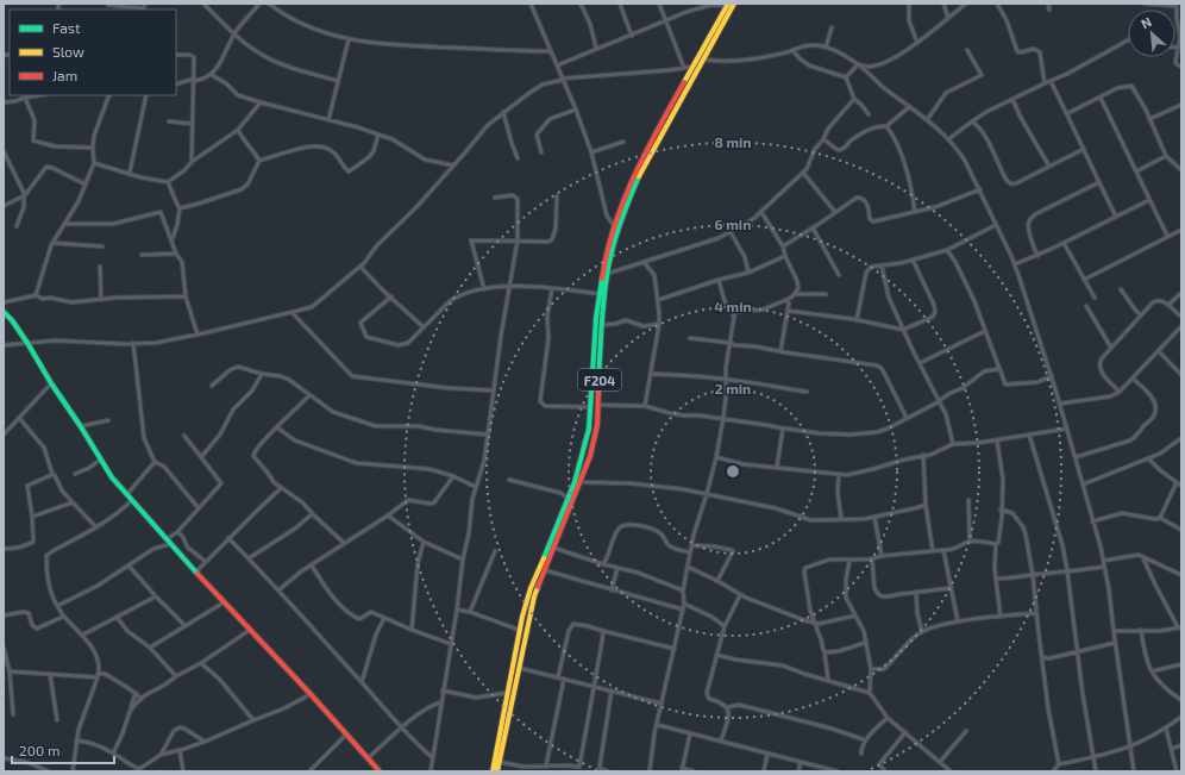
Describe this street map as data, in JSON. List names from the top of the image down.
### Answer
{
  "streets": {
    "main road": ["F204"]
  },
  "legend": ["Fast", "Slow", "Jam"],
  "scale_bar": "200 m",
  "north": "top left",
  "rings": [
    "8 min",
    "6 min",
    "4 min",
    "2 min"
  ]
}
